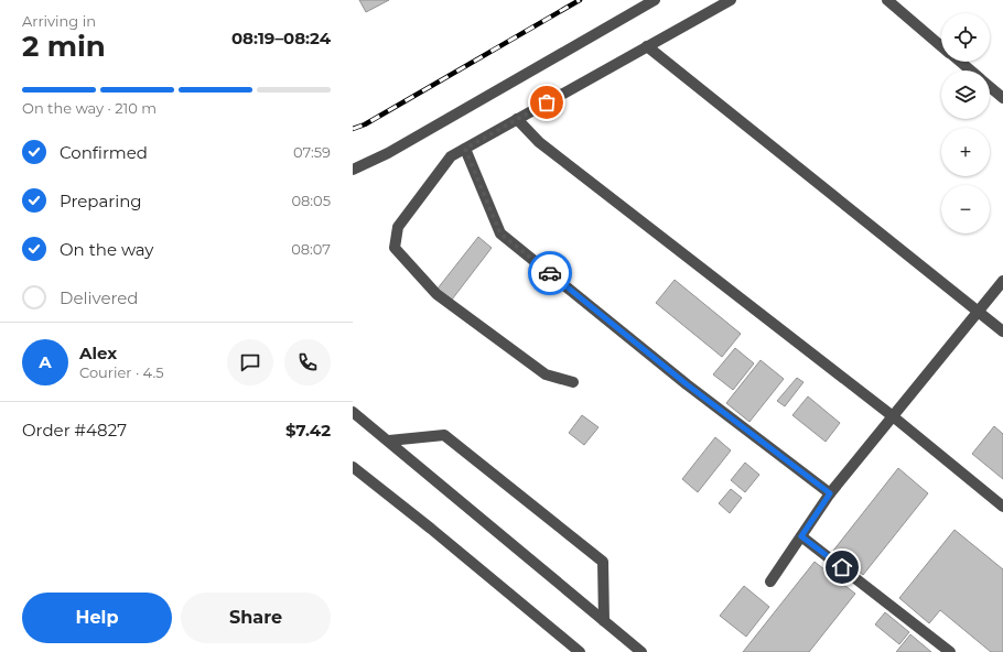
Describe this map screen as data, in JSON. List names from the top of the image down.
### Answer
{
  "page": {
    "heading": ["2 min", "Arriving in", "08:19–08:24"],
    "panel": [
      "Alex",
      "Courier · 4.5",
      "Order #4827",
      "$7.42"
    ],
    "map_buttons": ["+", "−"],
    "bar": "On the way · 210 m",
    "list": [
      ["Confirmed", "07:59"],
      ["Preparing", "08:05"],
      ["On the way", "08:07"],
      "Delivered"
    ],
    "round": "A",
    "buttons": ["Help", "Share"]
  }
}
